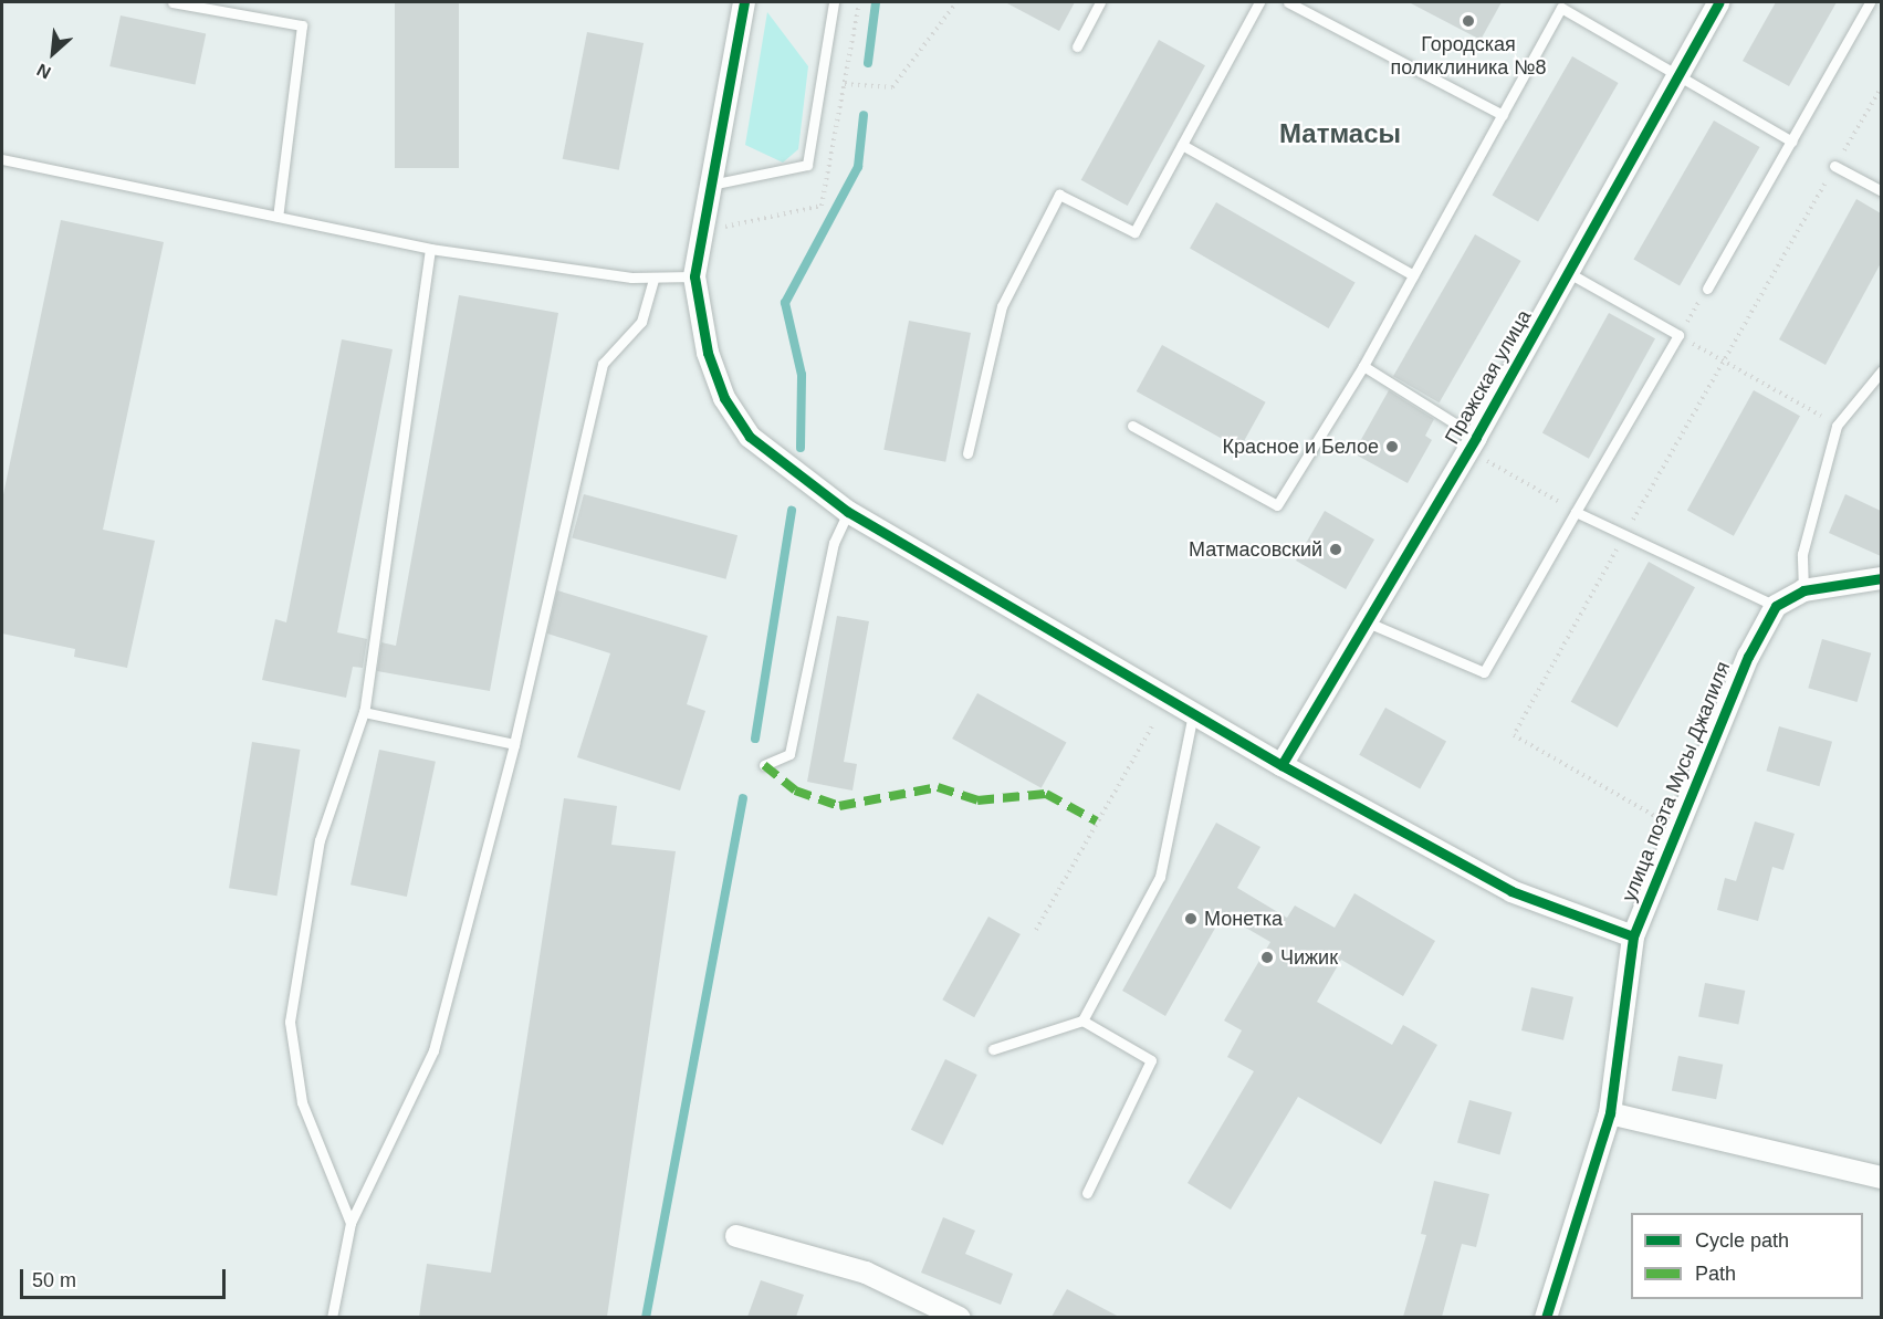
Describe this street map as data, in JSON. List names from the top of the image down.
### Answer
{
  "streets": {
    "street": ["Пражская улица", "улица поэта Мусы Джалиля"]
  },
  "districts": ["Матмасы"],
  "places": [
    "Городская поликлиника №8",
    "Красное и Белое",
    "Матмасовский",
    "Монетка",
    "Чижик"
  ],
  "legend": ["Cycle path", "Path"],
  "scale_bar": "50 m",
  "north": "bottom left"
}
